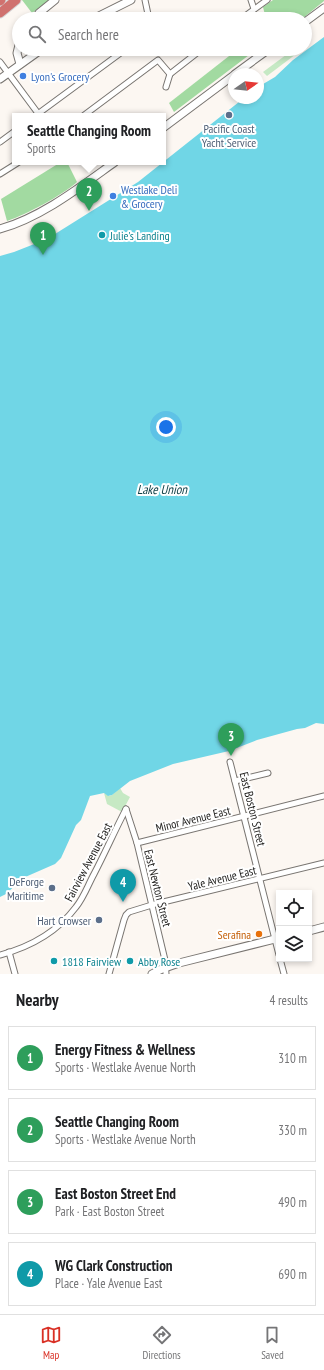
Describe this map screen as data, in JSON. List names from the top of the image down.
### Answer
{
  "streets": {
    "street": [
      "East Boston Street",
      "Minor Avenue East",
      "Fairview Avenue East",
      "Yale Avenue East",
      "East Newton Street"
    ]
  },
  "crossings": [
    ["East Boston Street", "Minor Avenue East"],
    ["East Boston Street", "Yale Avenue East"],
    ["Minor Avenue East", "East Newton Street"],
    ["Fairview Avenue East", "East Newton Street"],
    ["Yale Avenue East", "East Newton Street"]
  ],
  "water": ["Lake Union"],
  "places": [
    "Lyon's Grocery",
    "Pacific Coast Yacht Service",
    "Westlake Deli & Grocery",
    "Julie's Landing",
    "DeForge Maritime",
    "Hart Crowser",
    "Serafina",
    "1818 Fairview",
    "Abby Rose"
  ],
  "north": "right",
  "page": {
    "search": "Search here",
    "popup": ["Seattle Changing Room", "Sports"],
    "pins": [
      "2",
      "1",
      "3",
      "4"
    ],
    "heading": ["Nearby", "4 results"],
    "list": [
      {
        "mark": "1",
        "name": "Energy Fitness & Wellness",
        "note": "Sports · Westlake Avenue North",
        "value": "310 m"
      },
      {
        "mark": "2",
        "name": "Seattle Changing Room",
        "note": "Sports · Westlake Avenue North",
        "value": "330 m"
      },
      {
        "mark": "3",
        "name": "East Boston Street End",
        "note": "Park · East Boston Street",
        "value": "490 m"
      },
      {
        "mark": "4",
        "name": "WG Clark Construction",
        "note": "Place · Yale Avenue East",
        "value": "690 m"
      }
    ],
    "nav": ["Map", "Directions", "Saved"]
  }
}
